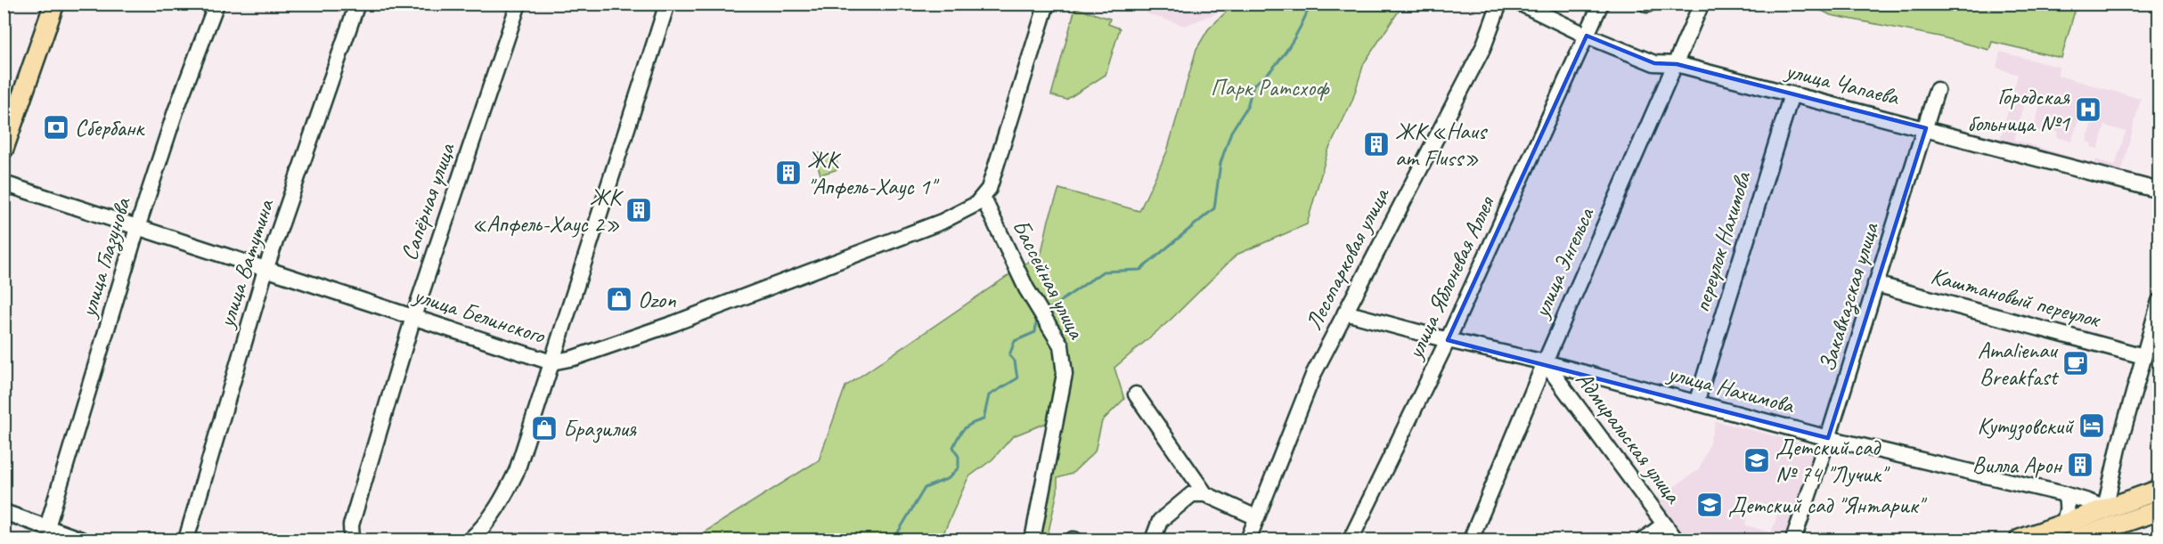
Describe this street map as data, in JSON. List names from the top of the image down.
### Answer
{
  "streets": {
    "street": [
      "улица Чапаева",
      "Сапёрная улица",
      "переулок Нахимова",
      "улица Глазунова",
      "Лесопарковая улица",
      "улица Энгельса",
      "улица Ватутина",
      "улица Яблоневая Аллея",
      "Бассейная улица",
      "Закавказская улица",
      "Каштановый переулок",
      "улица Белинского",
      "улица Нахимова",
      "Адмиральская улица"
    ]
  },
  "crossings": [
    ["улица Чапаева", "переулок Нахимова"],
    ["улица Чапаева", "улица Энгельса"],
    ["улица Чапаева", "улица Яблоневая Аллея"],
    ["улица Чапаева", "Закавказская улица"],
    ["Сапёрная улица", "улица Белинского"],
    ["переулок Нахимова", "улица Нахимова"],
    ["улица Глазунова", "улица Белинского"],
    ["Лесопарковая улица", "улица Нахимова"],
    ["улица Энгельса", "улица Нахимова"],
    ["улица Энгельса", "Адмиральская улица"],
    ["улица Ватутина", "улица Белинского"],
    ["улица Яблоневая Аллея", "улица Нахимова"],
    ["Бассейная улица", "улица Белинского"],
    ["Закавказская улица", "Каштановый переулок"],
    ["Закавказская улица", "улица Нахимова"],
    ["улица Нахимова", "Адмиральская улица"]
  ],
  "parks": ["Парк Ратсхоф"],
  "places": {
    "hospital": ["Городская больница №1"],
    "bank": ["Сбербанк"],
    "building": [
      "ЖК «Haus am Fluss»",
      "ЖК \"Апфель-Хаус 1\"",
      "ЖК «Апфель-Хаус 2»",
      "Вилла Арон"
    ],
    "shop": ["Ozon", "Бразилия"],
    "cafe": ["Amalienau Breakfast"],
    "hotel": ["Кутузовский"],
    "school or university": ["Детский сад № 74 \"Лучик\"", "Детский сад \"Янтарик\""]
  }
}
